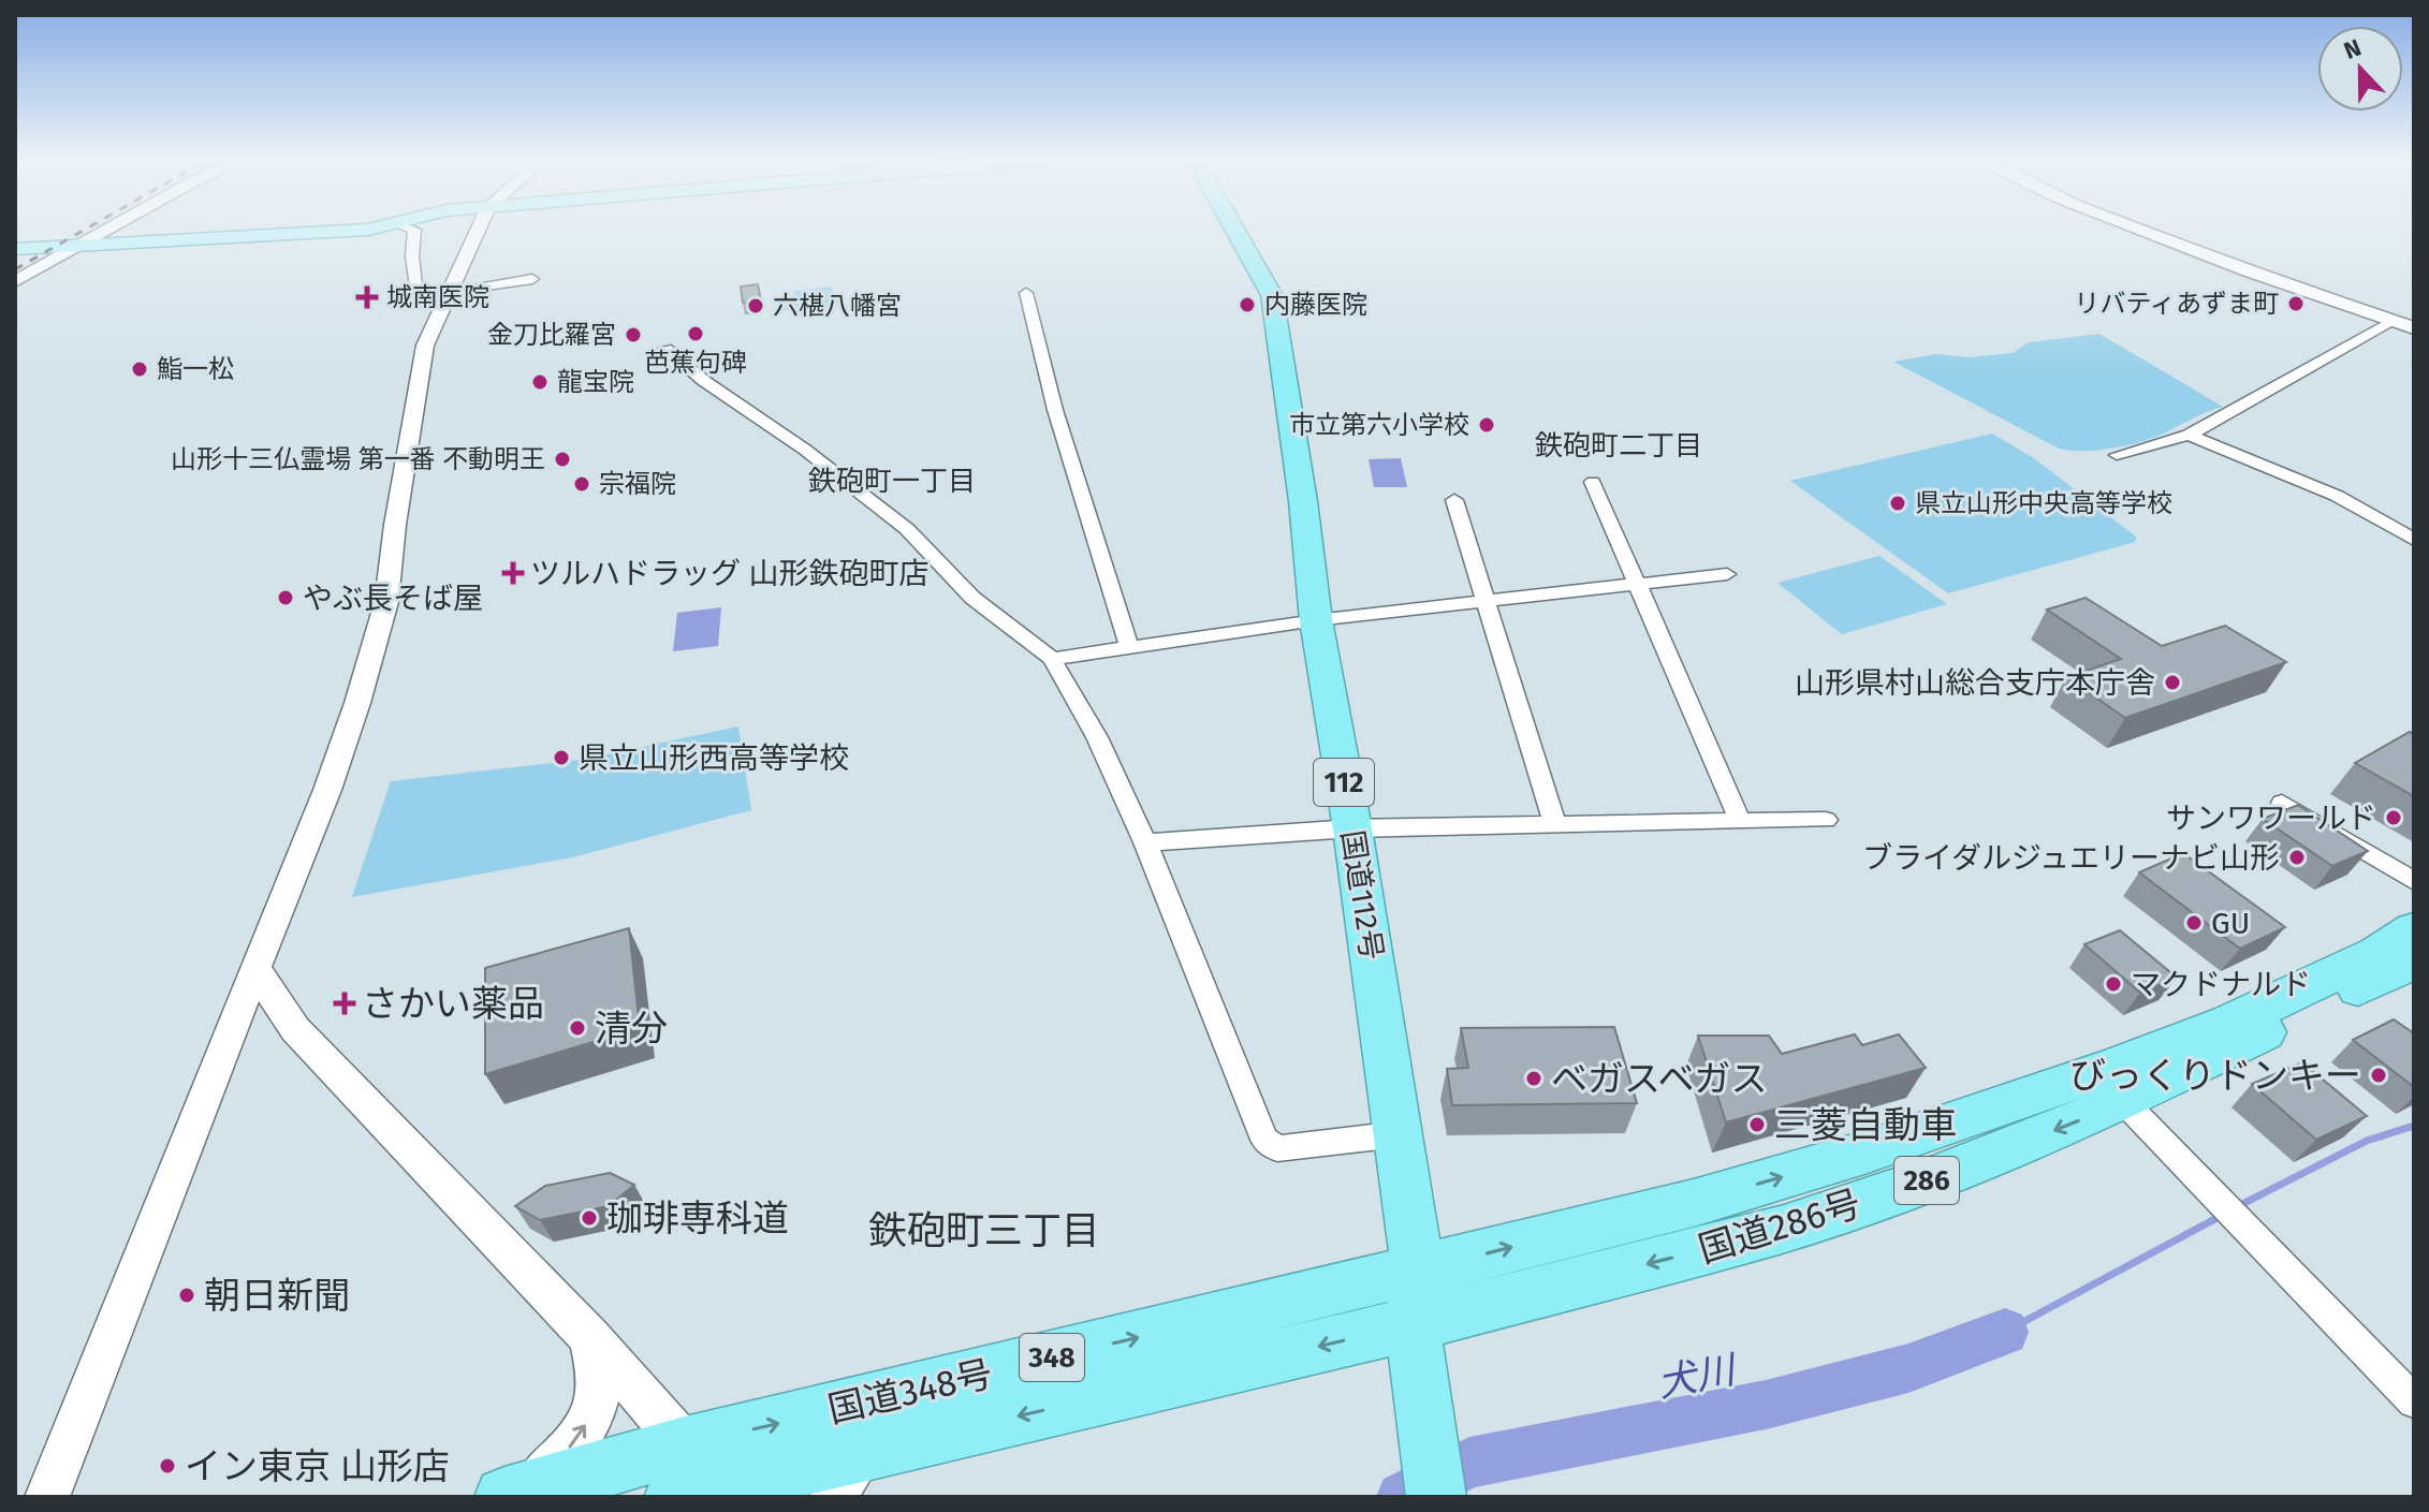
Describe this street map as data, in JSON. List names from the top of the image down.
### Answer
{
  "streets": {
    "highway": [
      "112",
      "国道112号",
      "286",
      "国道286号",
      "348",
      "国道348号"
    ]
  },
  "crossings": [
    ["国道112号", "国道286号"],
    ["国道112号", "国道348号"],
    ["国道286号", "国道348号"]
  ],
  "districts": ["鉄砲町二丁目", "鉄砲町一丁目", "鉄砲町三丁目"],
  "water": ["犬川"],
  "places": {
    "health": ["城南医院", "ツルハドラッグ 山形鉄砲町店", "さかい薬品"],
    "other": [
      "リバティあずま町",
      "内藤医院",
      "六椹八幡宮",
      "芭蕉句碑",
      "金刀比羅宮",
      "鮨一松",
      "龍宝院",
      "市立第六小学校",
      "山形十三仏霊場 第一番 不動明王",
      "宗福院",
      "県立山形中央高等学校",
      "やぶ長そば屋",
      "山形県村山総合支庁本庁舎",
      "県立山形西高等学校",
      "サンワワールド",
      "ブライダルジュエリーナビ山形",
      "GU",
      "マクドナルド",
      "清分",
      "びっくりドンキー",
      "ベガスベガス",
      "三菱自動車",
      "珈琲専科道",
      "朝日新聞",
      "イン東京 山形店"
    ]
  },
  "north": "top"
}
